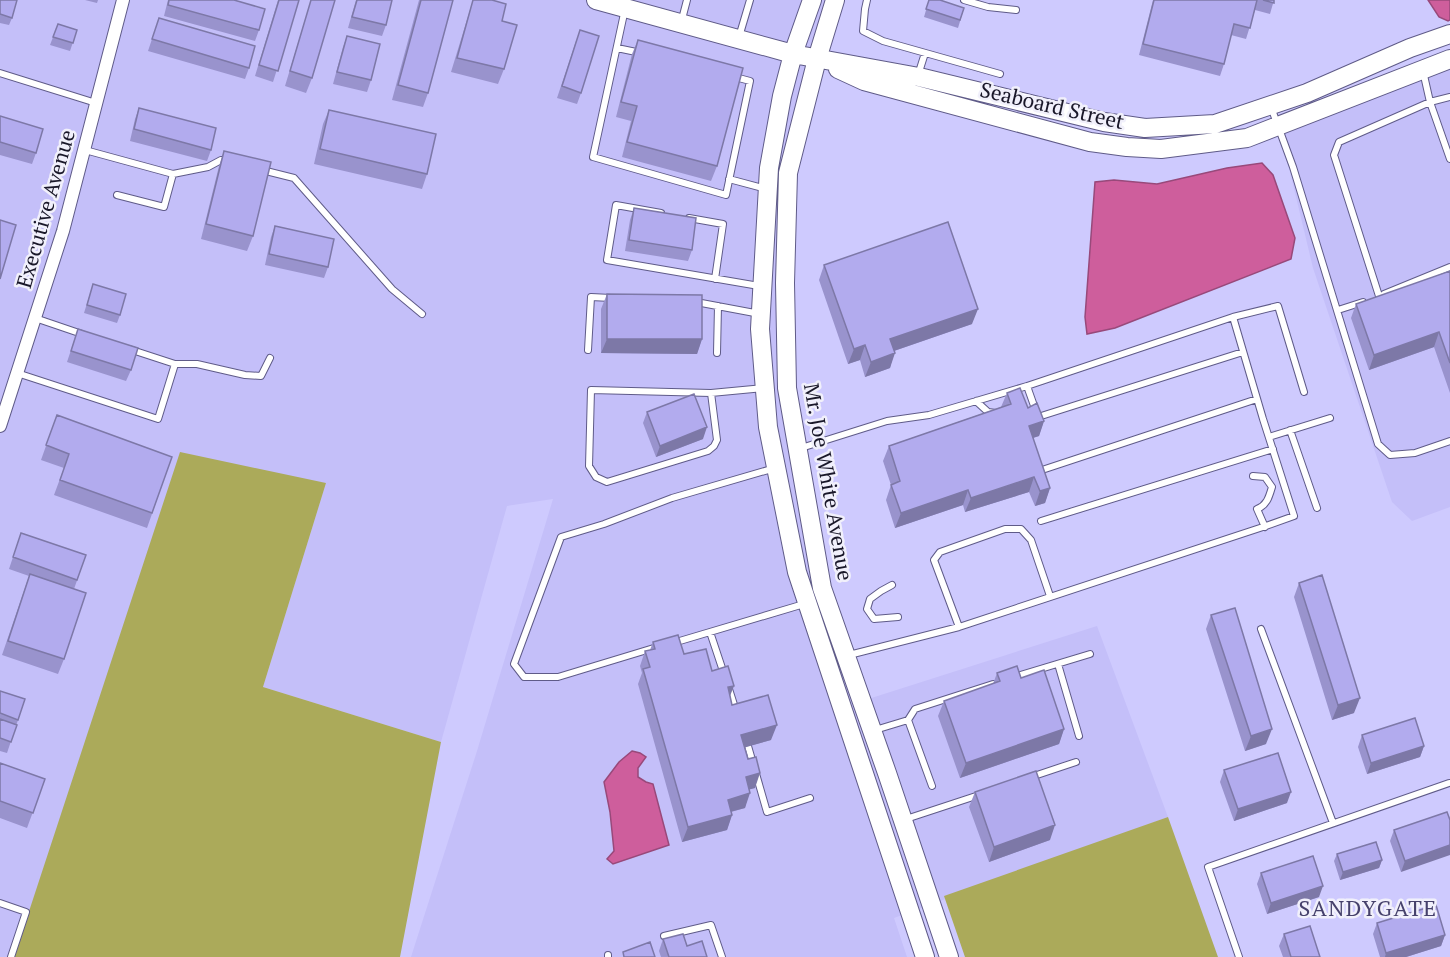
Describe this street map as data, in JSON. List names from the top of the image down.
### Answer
{
  "streets": {
    "main road": ["Seaboard Street", "Mr. Joe White Avenue"],
    "street": ["Executive Avenue"]
  },
  "crossings": [
    ["Seaboard Street", "Mr. Joe White Avenue"]
  ],
  "districts": ["SANDYGATE"]
}
